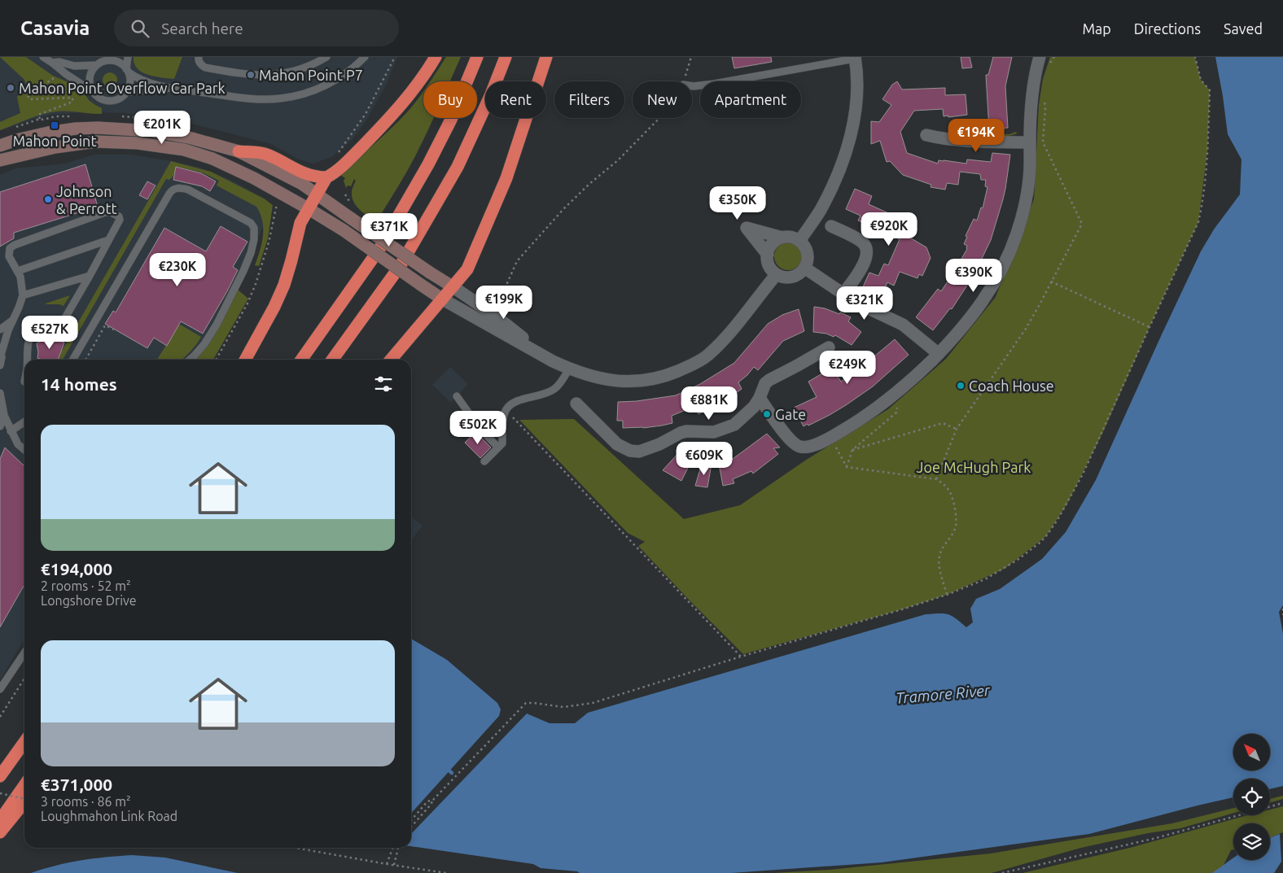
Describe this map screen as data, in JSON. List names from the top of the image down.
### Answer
{
  "water": ["Tramore River"],
  "parks": ["Joe McHugh Park"],
  "places": {
    "other": [
      "Mahon Point P7",
      "Mahon Point Overflow Car Park",
      "Johnson & Perrott",
      "Coach House",
      "Gate"
    ],
    "transit": ["Mahon Point"]
  },
  "north": "top left",
  "page": {
    "header": "Casavia",
    "search": "Search here",
    "nav": ["Map", "Directions", "Saved"],
    "chip": [
      "Buy",
      "Rent",
      "Filters",
      "New",
      "Apartment"
    ],
    "price": [
      "€201K",
      "€194K",
      "€350K",
      "€920K",
      "€371K",
      "€230K",
      "€390K",
      "€199K",
      "€321K",
      "€527K",
      "€249K",
      "€881K",
      "€502K",
      "€609K"
    ],
    "heading": "14 homes",
    "list": [
      {
        "name": "€194,000",
        "note": "2 rooms · 52 m² · Longshore Drive"
      },
      {
        "name": "€371,000",
        "note": "3 rooms · 86 m² · Loughmahon Link Road"
      }
    ]
  }
}
